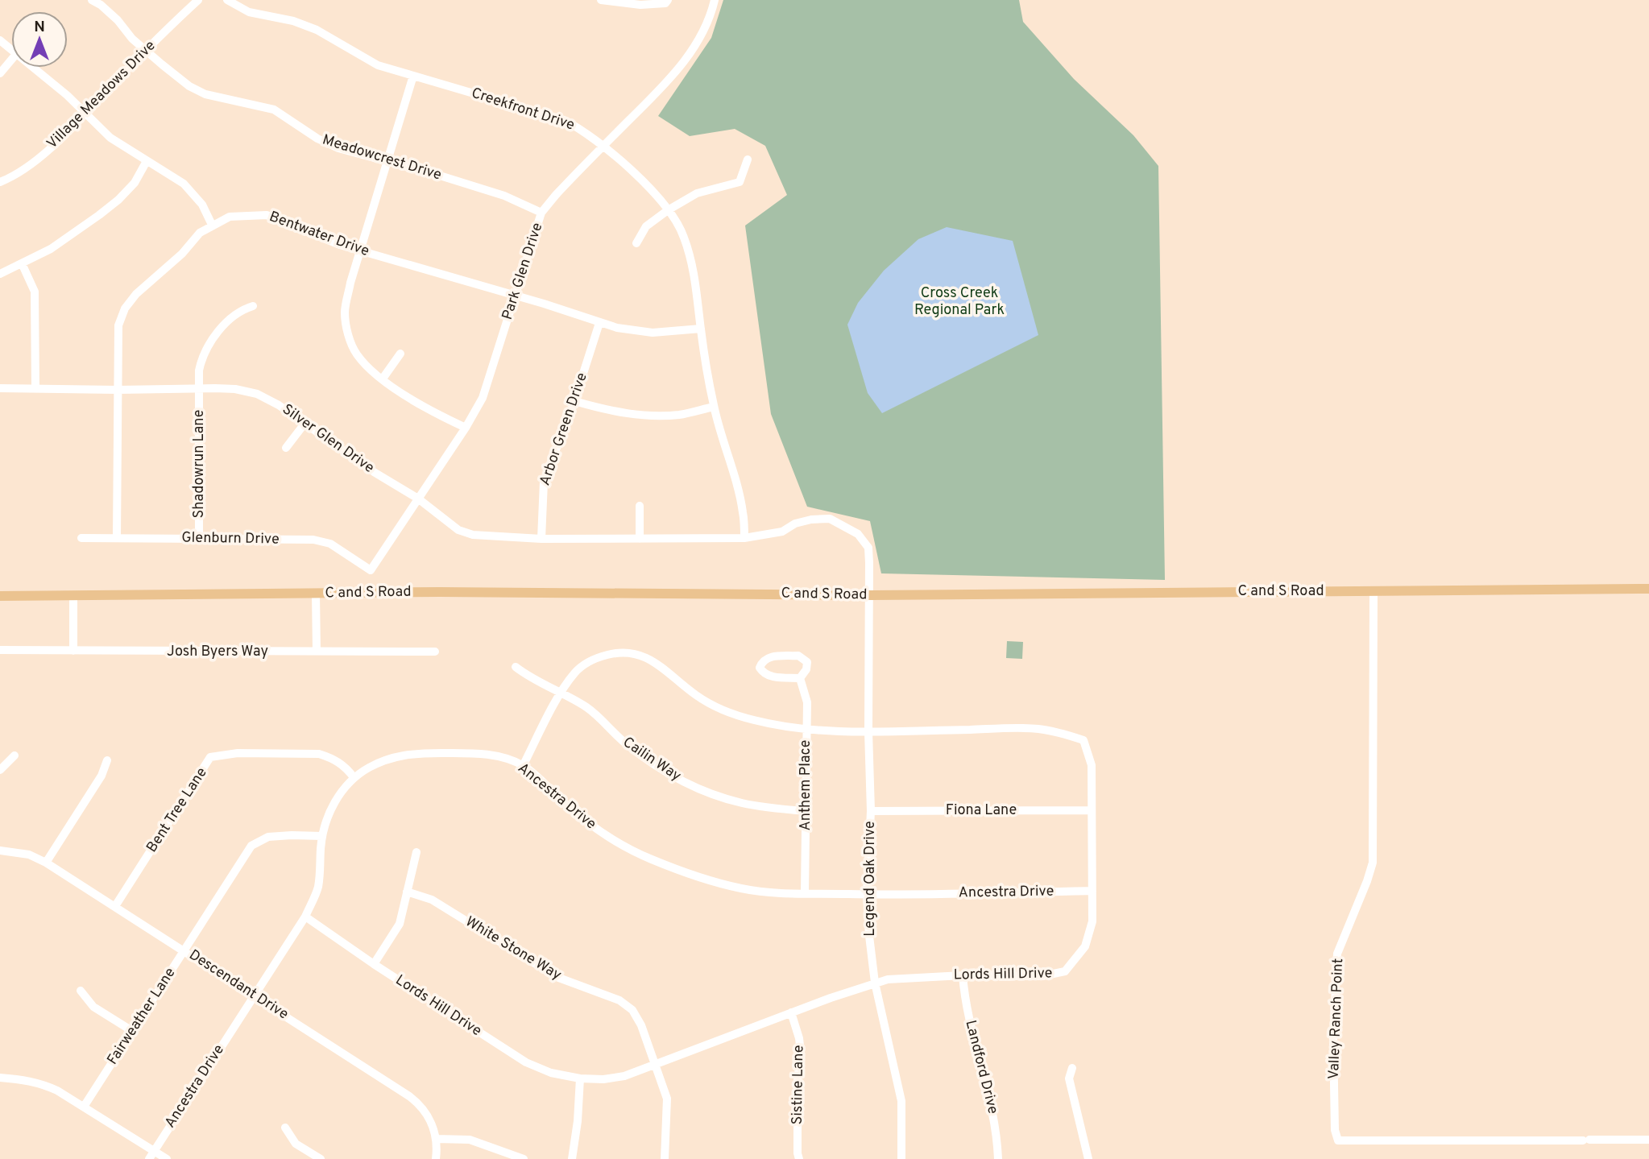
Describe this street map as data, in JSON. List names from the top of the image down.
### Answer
{
  "streets": {
    "main road": ["C and S Road"],
    "street": [
      "Village Meadows Drive",
      "Creekfront Drive",
      "Meadowcrest Drive",
      "Bentwater Drive",
      "Park Glen Drive",
      "Arbor Green Drive",
      "Silver Glen Drive",
      "Shadowrun Lane",
      "Glenburn Drive",
      "Josh Byers Way",
      "Cailin Way",
      "Anthem Place",
      "Ancestra Drive",
      "Bent Tree Lane",
      "Fiona Lane",
      "Legend Oak Drive",
      "White Stone Way",
      "Lords Hill Drive",
      "Descendant Drive",
      "Fairweather Lane",
      "Valley Ranch Point",
      "Landford Drive",
      "Sistine Lane"
    ]
  },
  "crossings": [
    ["Village Meadows Drive", "Meadowcrest Drive"],
    ["Creekfront Drive", "Bentwater Drive"],
    ["Creekfront Drive", "Park Glen Drive"],
    ["Creekfront Drive", "Silver Glen Drive"],
    ["Meadowcrest Drive", "Park Glen Drive"],
    ["Bentwater Drive", "Park Glen Drive"],
    ["Bentwater Drive", "Arbor Green Drive"],
    ["Bentwater Drive", "Silver Glen Drive"],
    ["Bentwater Drive", "Glenburn Drive"],
    ["Park Glen Drive", "Silver Glen Drive"],
    ["Park Glen Drive", "Glenburn Drive"],
    ["Arbor Green Drive", "Silver Glen Drive"],
    ["Silver Glen Drive", "Shadowrun Lane"],
    ["Silver Glen Drive", "C and S Road"],
    ["Silver Glen Drive", "Legend Oak Drive"],
    ["Shadowrun Lane", "Glenburn Drive"],
    ["C and S Road", "Legend Oak Drive"],
    ["C and S Road", "Valley Ranch Point"],
    ["Cailin Way", "Anthem Place"],
    ["Anthem Place", "Ancestra Drive"],
    ["Ancestra Drive", "Bent Tree Lane"],
    ["Ancestra Drive", "Legend Oak Drive"],
    ["Ancestra Drive", "Lords Hill Drive"],
    ["Ancestra Drive", "Descendant Drive"],
    ["Ancestra Drive", "Fairweather Lane"],
    ["Bent Tree Lane", "Descendant Drive"],
    ["Fiona Lane", "Legend Oak Drive"],
    ["Fiona Lane", "Lords Hill Drive"],
    ["Legend Oak Drive", "Lords Hill Drive"],
    ["White Stone Way", "Lords Hill Drive"],
    ["Lords Hill Drive", "Landford Drive"],
    ["Lords Hill Drive", "Sistine Lane"],
    ["Descendant Drive", "Fairweather Lane"]
  ],
  "parks": ["Cross Creek Regional Park"],
  "north": "top"
}
